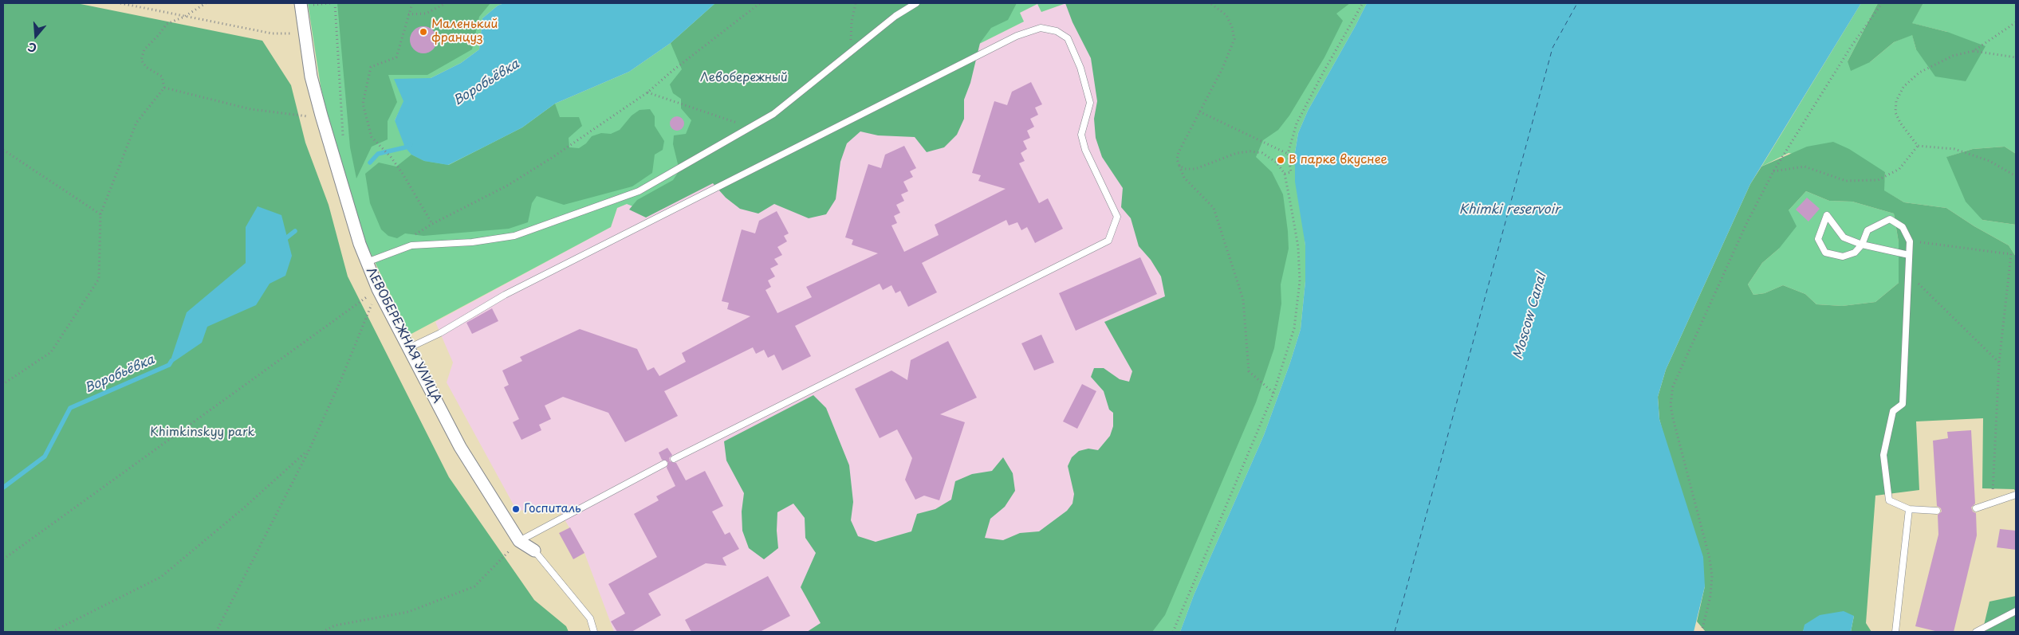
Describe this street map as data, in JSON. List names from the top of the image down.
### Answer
{
  "streets": {
    "street": ["ЛЕВОБЕРЕЖНАЯ УЛИЦА"]
  },
  "water": ["Воробьёвка", "Khimki reservoir", "Moscow Canal"],
  "parks": ["Левобережный", "Khimkinskyy park"],
  "places": ["Маленький француз", "В парке вкуснее", "Госпиталь"],
  "north": "bottom"
}
